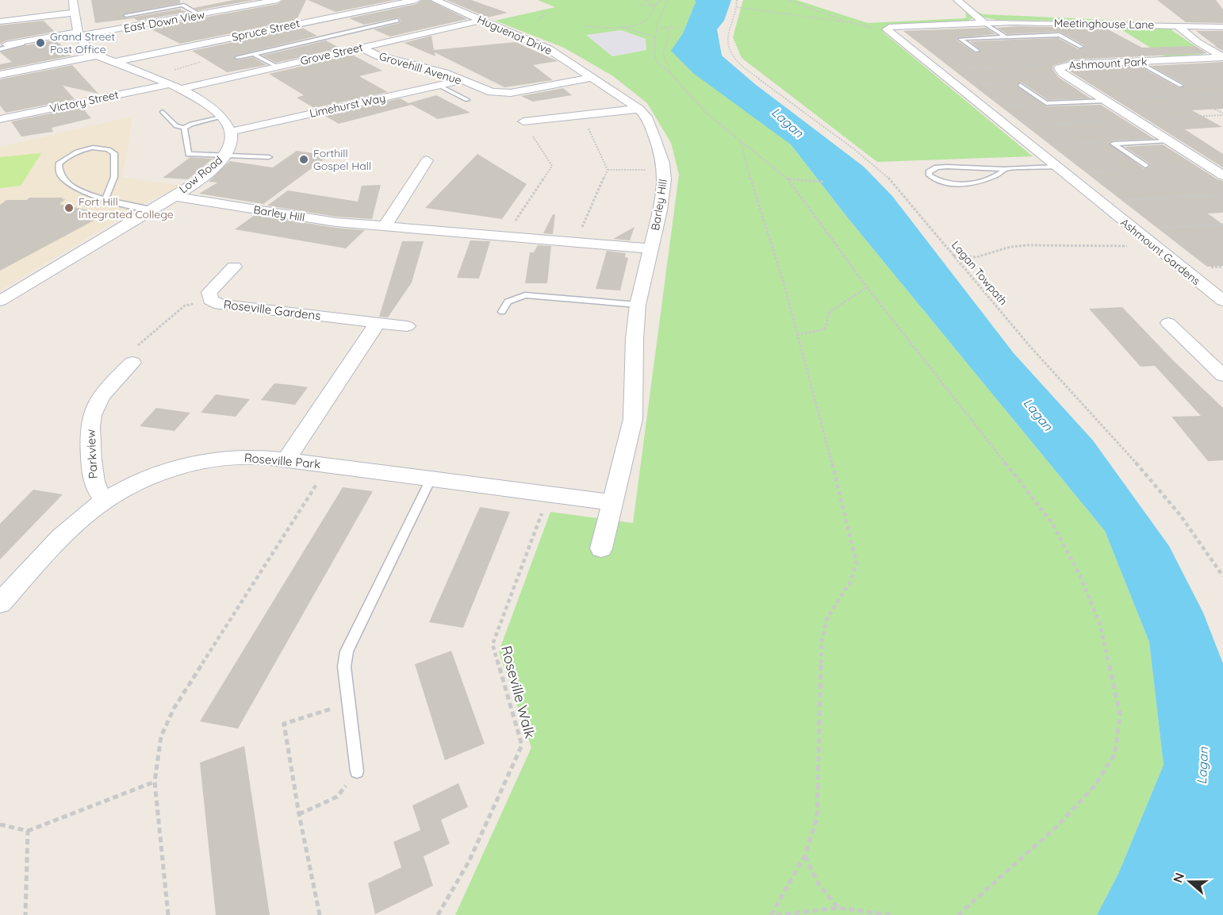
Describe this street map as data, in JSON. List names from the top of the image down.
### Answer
{
  "streets": {
    "street": [
      "East Down View",
      "Meetinghouse Lane",
      "Spruce Street",
      "Huguenot Drive",
      "Grove Street",
      "Ashmount Park",
      "Grovehill Avenue",
      "Victory Street",
      "Limehurst Way",
      "Low Road",
      "Barley Hill",
      "Ashmount Gardens",
      "Roseville Gardens",
      "Parkview",
      "Roseville Park"
    ],
    "path": ["Lagan Towpath", "Roseville Walk"]
  },
  "crossings": [
    ["Huguenot Drive", "Grove Street"],
    ["Huguenot Drive", "Grovehill Avenue"],
    ["Huguenot Drive", "Barley Hill"],
    ["Grove Street", "Grovehill Avenue"],
    ["Grovehill Avenue", "Limehurst Way"],
    ["Limehurst Way", "Low Road"],
    ["Low Road", "Barley Hill"],
    ["Parkview", "Roseville Park"],
    ["Roseville Park", "Roseville Walk"]
  ],
  "water": ["Lagan"],
  "places": ["Grand Street Post Office", "Forthill Gospel Hall", "Fort Hill Integrated College"],
  "north": "left"
}
